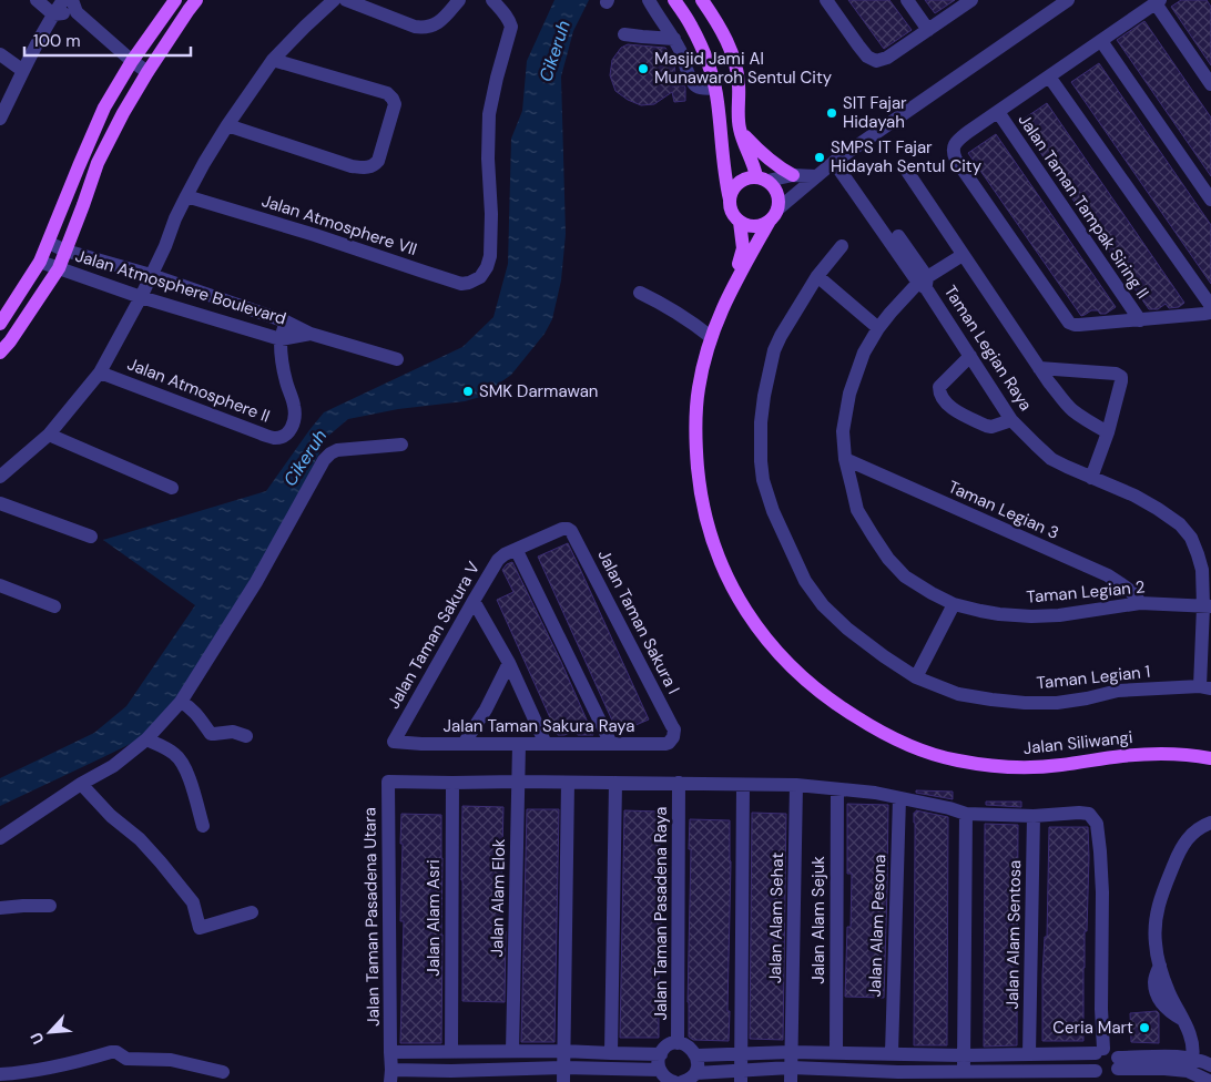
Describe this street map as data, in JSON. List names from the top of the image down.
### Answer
{
  "streets": {
    "main road": ["Jalan Siliwangi"],
    "street": [
      "Jalan Taman Tampak Siring II",
      "Jalan Atmosphere VII",
      "Jalan Atmosphere Boulevard",
      "Taman Legian Raya",
      "Jalan Atmosphere II",
      "Taman Legian 3",
      "Taman Legian 2",
      "Jalan Taman Sakura I",
      "Jalan Taman Sakura V",
      "Taman Legian 1",
      "Jalan Taman Sakura Raya",
      "Jalan Alam Elok",
      "Jalan Taman Pasadena Raya",
      "Jalan Taman Pasadena Utara",
      "Jalan Alam Asri",
      "Jalan Alam Sehat",
      "Jalan Alam Sejuk",
      "Jalan Alam Pesona",
      "Jalan Alam Sentosa"
    ]
  },
  "crossings": [
    ["Jalan Atmosphere Boulevard", "Jalan Atmosphere II"],
    ["Taman Legian Raya", "Taman Legian 2"],
    ["Taman Legian Raya", "Taman Legian 1"],
    ["Taman Legian 3", "Taman Legian 2"],
    ["Jalan Taman Sakura I", "Jalan Taman Sakura V"],
    ["Jalan Taman Sakura I", "Jalan Taman Sakura Raya"],
    ["Jalan Taman Sakura V", "Jalan Taman Sakura Raya"],
    ["Jalan Taman Sakura Raya", "Jalan Alam Elok"],
    ["Jalan Taman Pasadena Utara", "Jalan Alam Asri"]
  ],
  "water": ["Cikeruh"],
  "places": [
    "Masjid Jami Al Munawaroh Sentul City",
    "SIT Fajar Hidayah",
    "SMPS IT Fajar Hidayah Sentul City",
    "SMK Darmawan",
    "Ceria Mart"
  ],
  "scale_bar": "100 m",
  "north": "bottom left"
}
